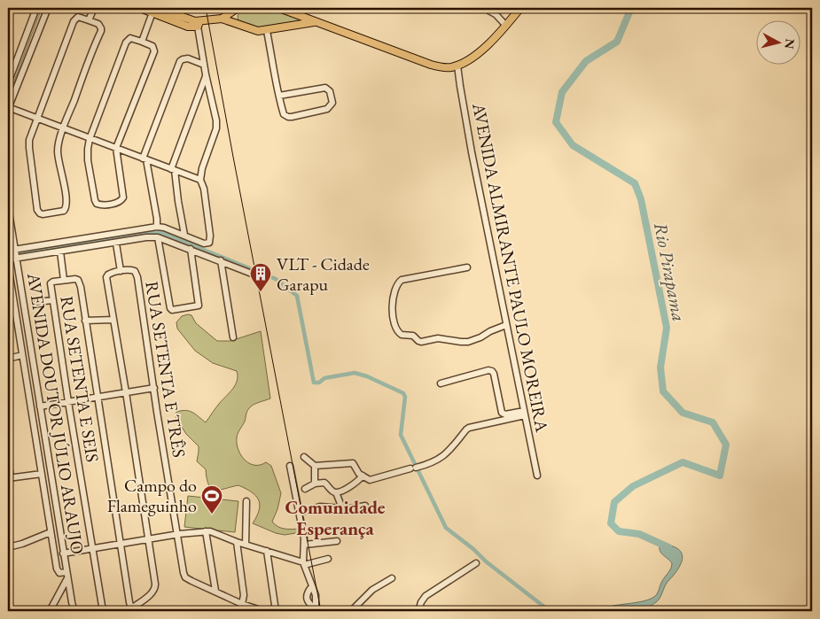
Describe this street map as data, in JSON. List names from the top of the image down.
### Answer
{
  "streets": {
    "street": [
      "AVENIDA ALMIRANTE PAULO MOREIRA",
      "RUA SETENTA E TRÊS",
      "RUA SETENTA E SEIS",
      "AVENIDA DOUTOR JÚLIO ARAUJO"
    ]
  },
  "districts": ["Comunidade Esperança"],
  "water": ["Rio Pirapama"],
  "places": {
    "building": ["VLT - Cidade Garapu"],
    "sports": ["Campo do Flameguinho"]
  },
  "north": "right"
}
